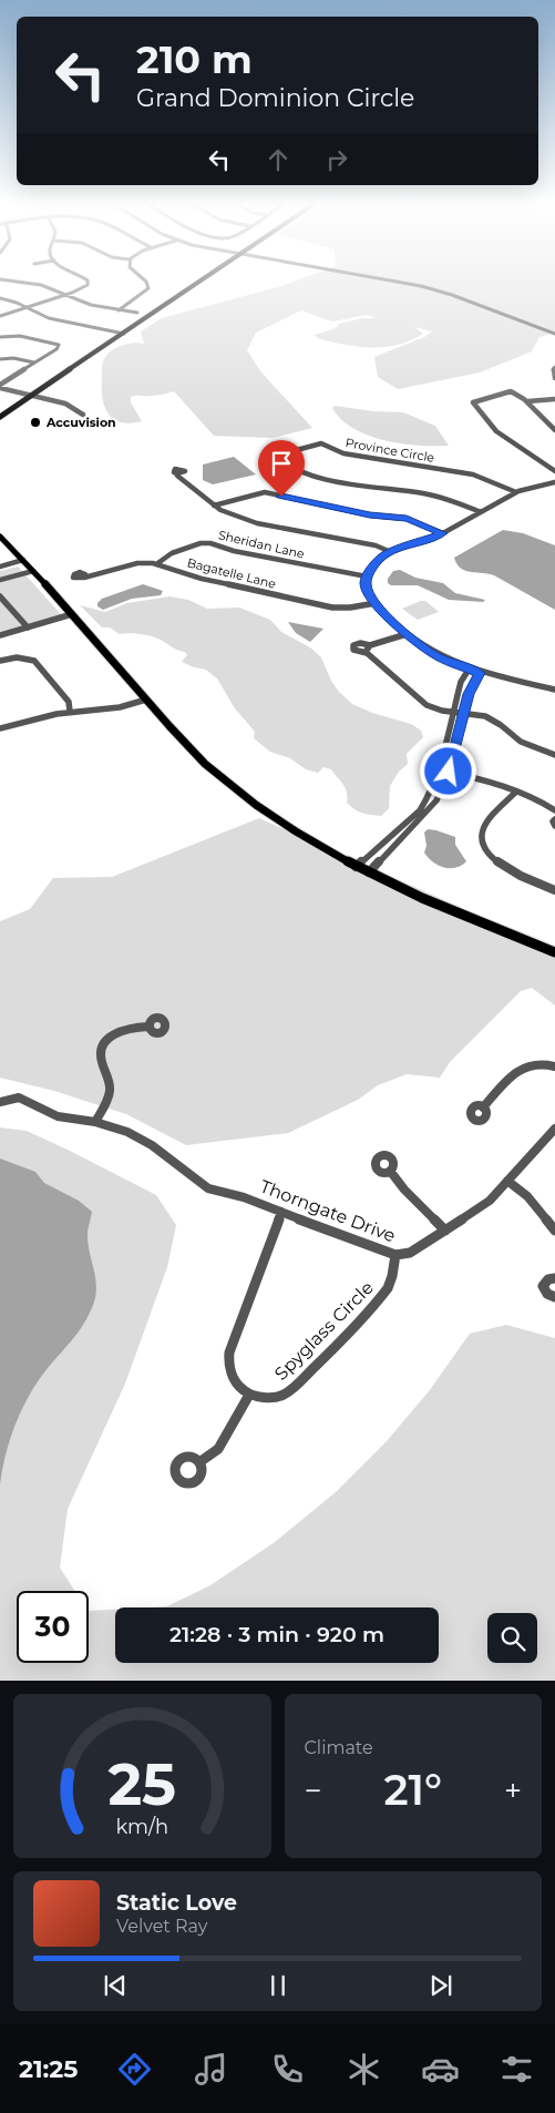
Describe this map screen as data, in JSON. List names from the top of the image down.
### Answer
{
  "streets": {
    "street": [
      "Province Circle",
      "Sheridan Lane",
      "Bagatelle Lane",
      "Thorngate Drive",
      "Spyglass Circle"
    ]
  },
  "crossings": [
    ["Sheridan Lane", "Bagatelle Lane"],
    ["Thorngate Drive", "Spyglass Circle"]
  ],
  "places": ["Accuvision"],
  "page": {
    "turn": ["210 m", "Grand Dominion Circle"],
    "limit": "30",
    "trip": "21:28 · 3 min · 920 m",
    "tile": "Climate",
    "heat": ["−", "21°", "+"],
    "song": ["Static Love", "Velvet Ray"],
    "tabs": "21:25",
    "gauge": ["25", "km/h"]
  }
}
